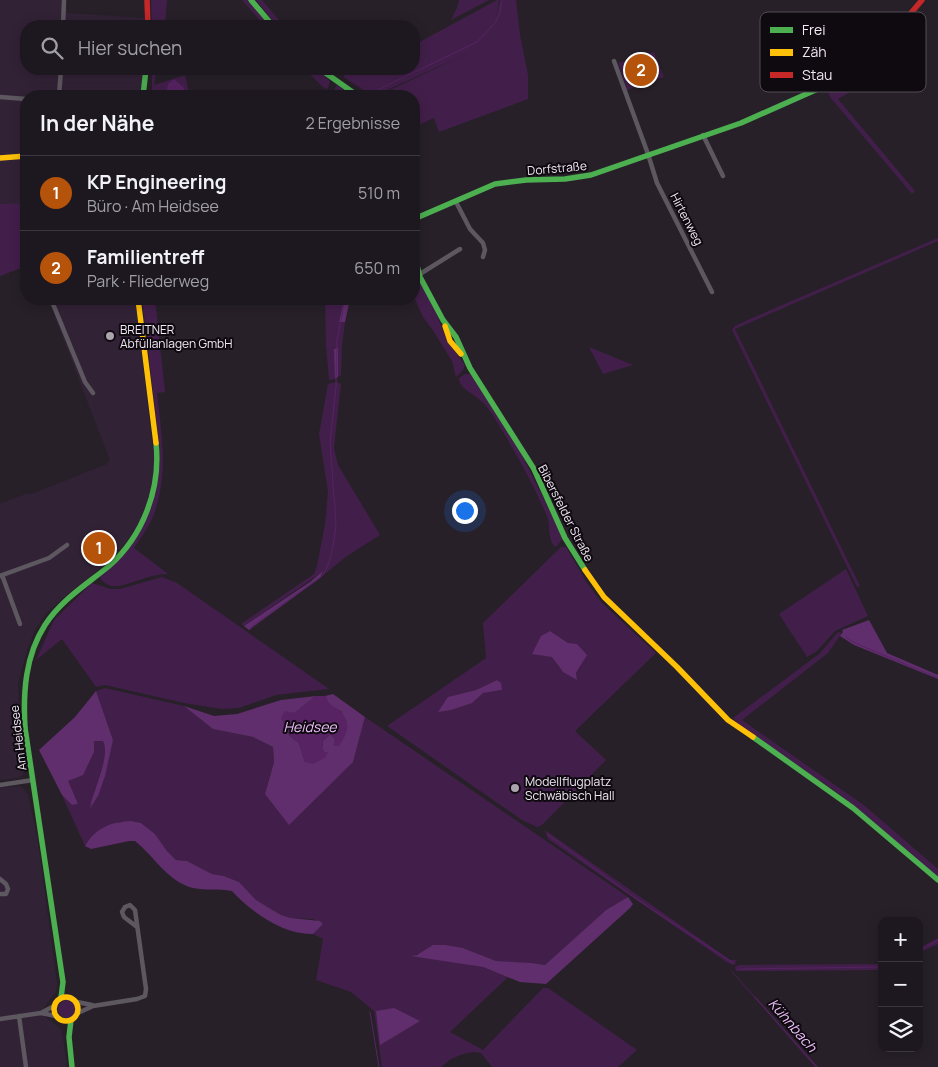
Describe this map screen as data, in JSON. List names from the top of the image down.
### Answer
{
  "streets": {
    "street": [
      "Dorfstraße",
      "Hirtenweg",
      "Bibersfelder Straße",
      "Am Heidsee"
    ]
  },
  "crossings": [
    ["Dorfstraße", "Hirtenweg"]
  ],
  "water": ["Heidsee", "Kühnbach"],
  "places": ["BREITNER Abfüllanlagen GmbH", "Modellflugplatz Schwäbisch Hall"],
  "legend": ["Frei", "Zäh", "Stau"],
  "page": {
    "search": "Hier suchen",
    "pins": ["2", "1"],
    "heading": ["In der Nähe", "2 Ergebnisse"],
    "list": [
      {
        "mark": "1",
        "name": "KP Engineering",
        "note": "Büro · Am Heidsee",
        "value": "510 m"
      },
      {
        "mark": "2",
        "name": "Familientreff",
        "note": "Park · Fliederweg",
        "value": "650 m"
      }
    ],
    "map_buttons": ["+", "−"]
  }
}
